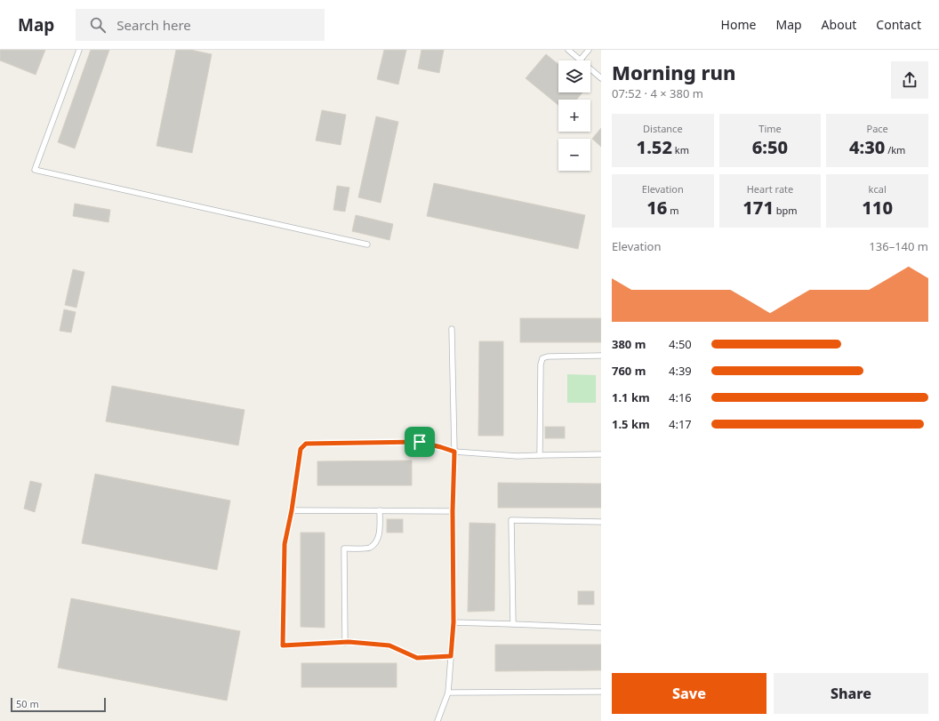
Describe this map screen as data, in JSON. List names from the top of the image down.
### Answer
{
  "scale_bar": "50 m",
  "page": {
    "header": "Map",
    "search": "Search here",
    "nav": [
      "Home",
      "Map",
      "About",
      "Contact"
    ],
    "heading": ["Morning run", "07:52 · 4 × 380 m"],
    "map_buttons": ["+", "−"],
    "stats": [
      ["Distance", "1.52 km"],
      ["Time", "6:50"],
      ["Pace", "4:30 /km"],
      ["Elevation", "16 m"],
      ["Heart rate", "171 bpm"],
      ["kcal", "110"]
    ],
    "chart": ["Elevation", "136–140 m"],
    "list": [
      {
        "name": "380 m",
        "note": "4:50"
      },
      {
        "name": "760 m",
        "note": "4:39"
      },
      {
        "name": "1.1 km",
        "note": "4:16"
      },
      {
        "name": "1.5 km",
        "note": "4:17"
      }
    ],
    "buttons": ["Save", "Share"],
    "scale": "50 m"
  }
}
